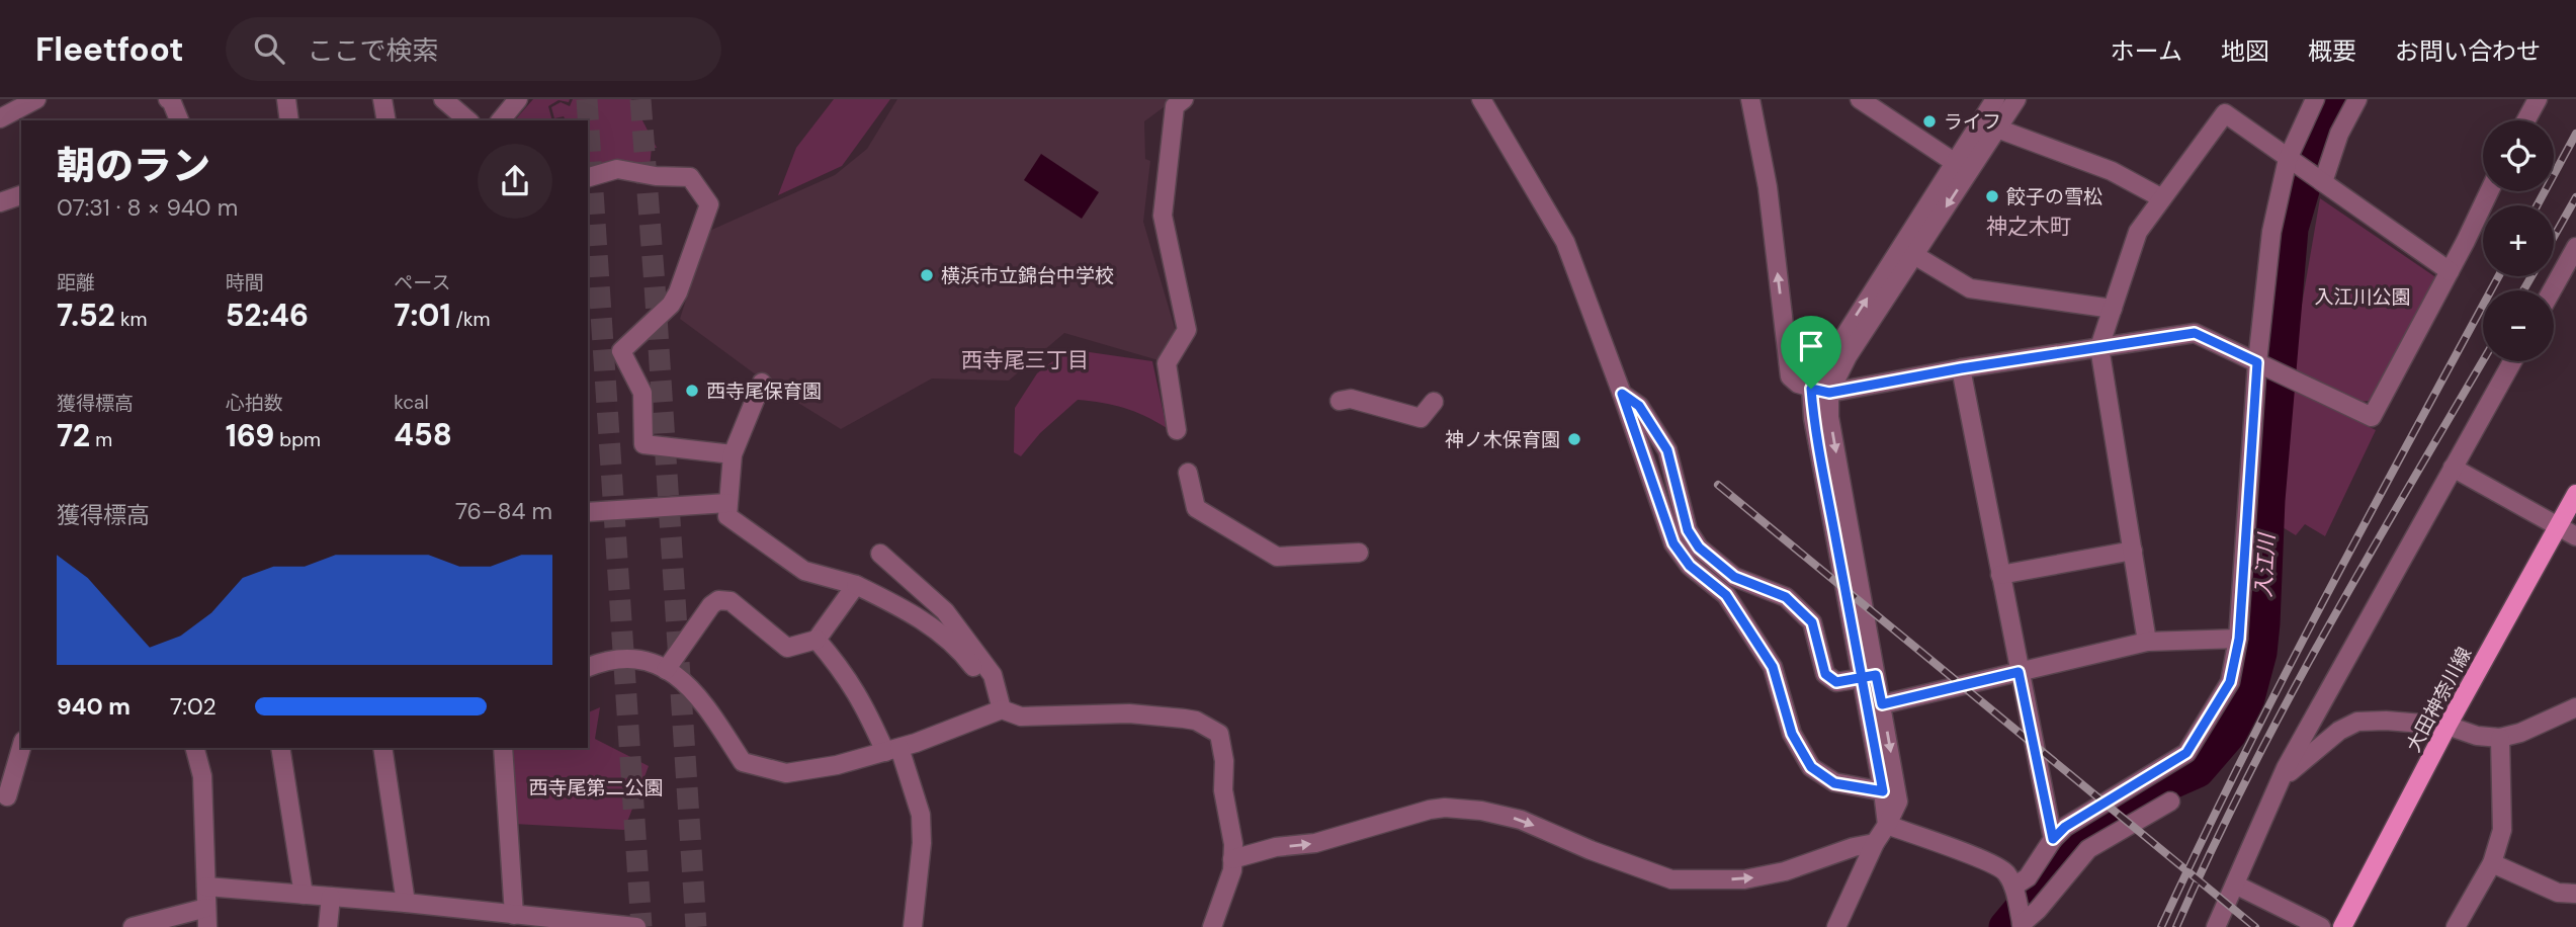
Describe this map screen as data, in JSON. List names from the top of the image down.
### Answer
{
  "streets": {
    "main road": ["大田神奈川線"]
  },
  "districts": ["神之木町", "西寺尾三丁目"],
  "water": ["入江川"],
  "parks": ["入江川公園", "西寺尾第二公園"],
  "places": [
    "ライフ",
    "餃子の雪松",
    "横浜市立錦台中学校",
    "西寺尾保育園",
    "神ノ木保育園"
  ],
  "page": {
    "header": "Fleetfoot",
    "search": "ここで検索",
    "nav": [
      "ホーム",
      "地図",
      "概要",
      "お問い合わせ"
    ],
    "map_buttons": ["+", "−"],
    "heading": ["朝のラン", "07:31 · 8 × 940 m"],
    "stats": [
      ["距離", "7.52 km"],
      ["時間", "52:46"],
      ["ペース", "7:01 /km"],
      ["獲得標高", "72 m"],
      ["心拍数", "169 bpm"],
      ["kcal", "458"]
    ],
    "chart": ["獲得標高", "76–84 m"],
    "list": [
      {
        "name": "940 m",
        "note": "7:02"
      }
    ]
  }
}
